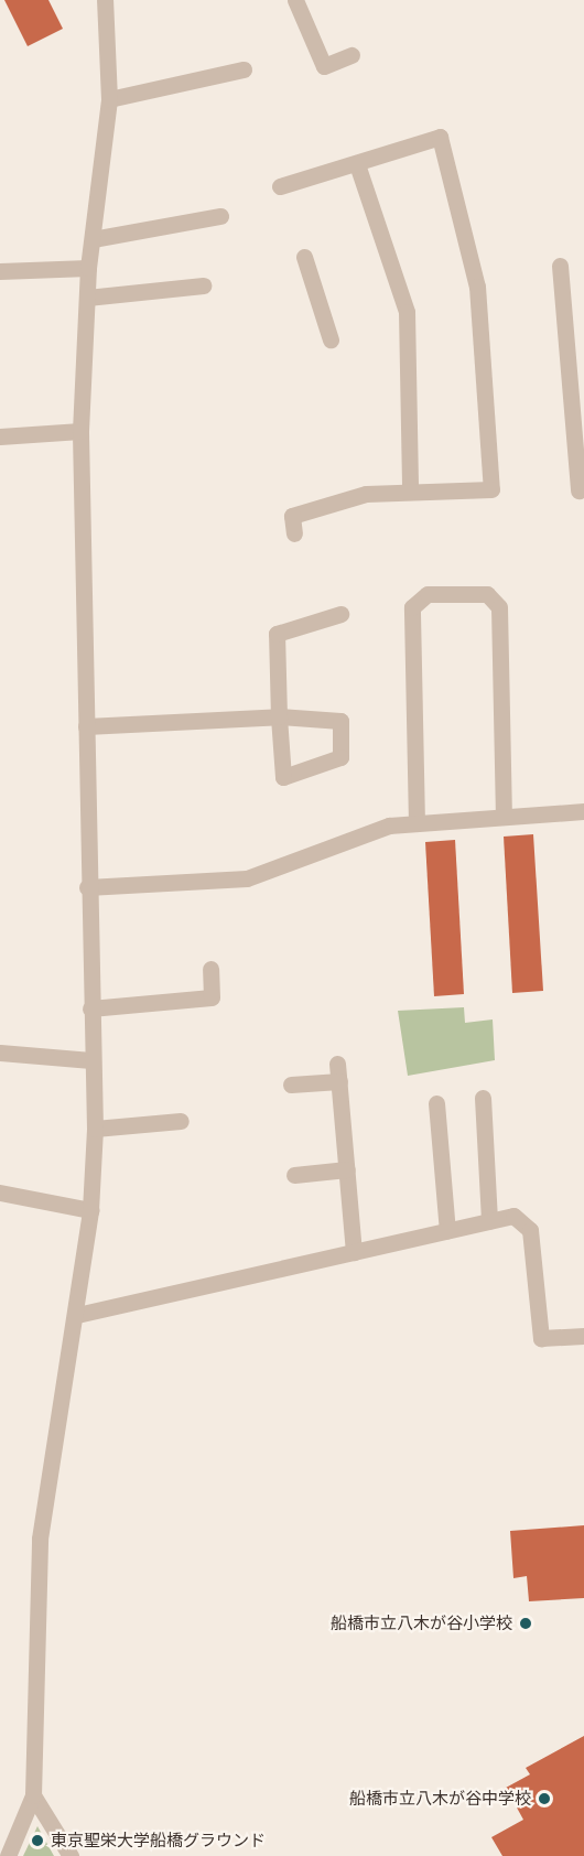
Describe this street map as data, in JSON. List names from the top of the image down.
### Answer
{
  "places": ["船橋市立八木が谷小学校", "船橋市立八木が谷中学校", "東京聖栄大学船橋グラウンド"]
}
